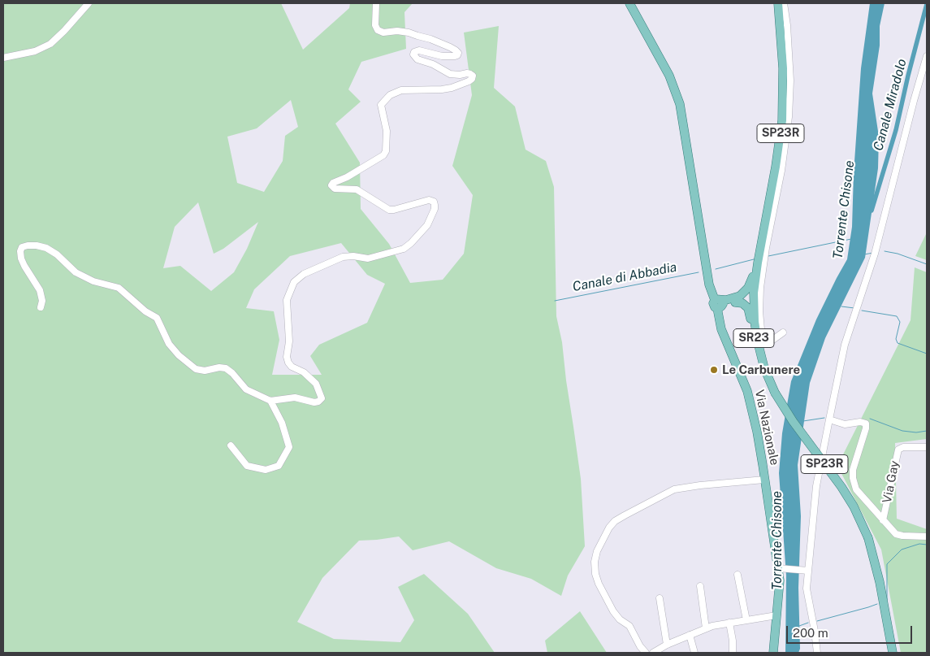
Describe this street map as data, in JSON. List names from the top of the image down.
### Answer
{
  "streets": {
    "main road": ["SP23R", "SR23", "Via Nazionale"],
    "street": ["Via Gay"]
  },
  "crossings": [
    ["SP23R", "SR23"]
  ],
  "water": ["Canale Miradolo", "Torrente Chisone", "Canale di Abbadia"],
  "places": ["Le Carbunere"],
  "scale_bar": "200 m"
}
